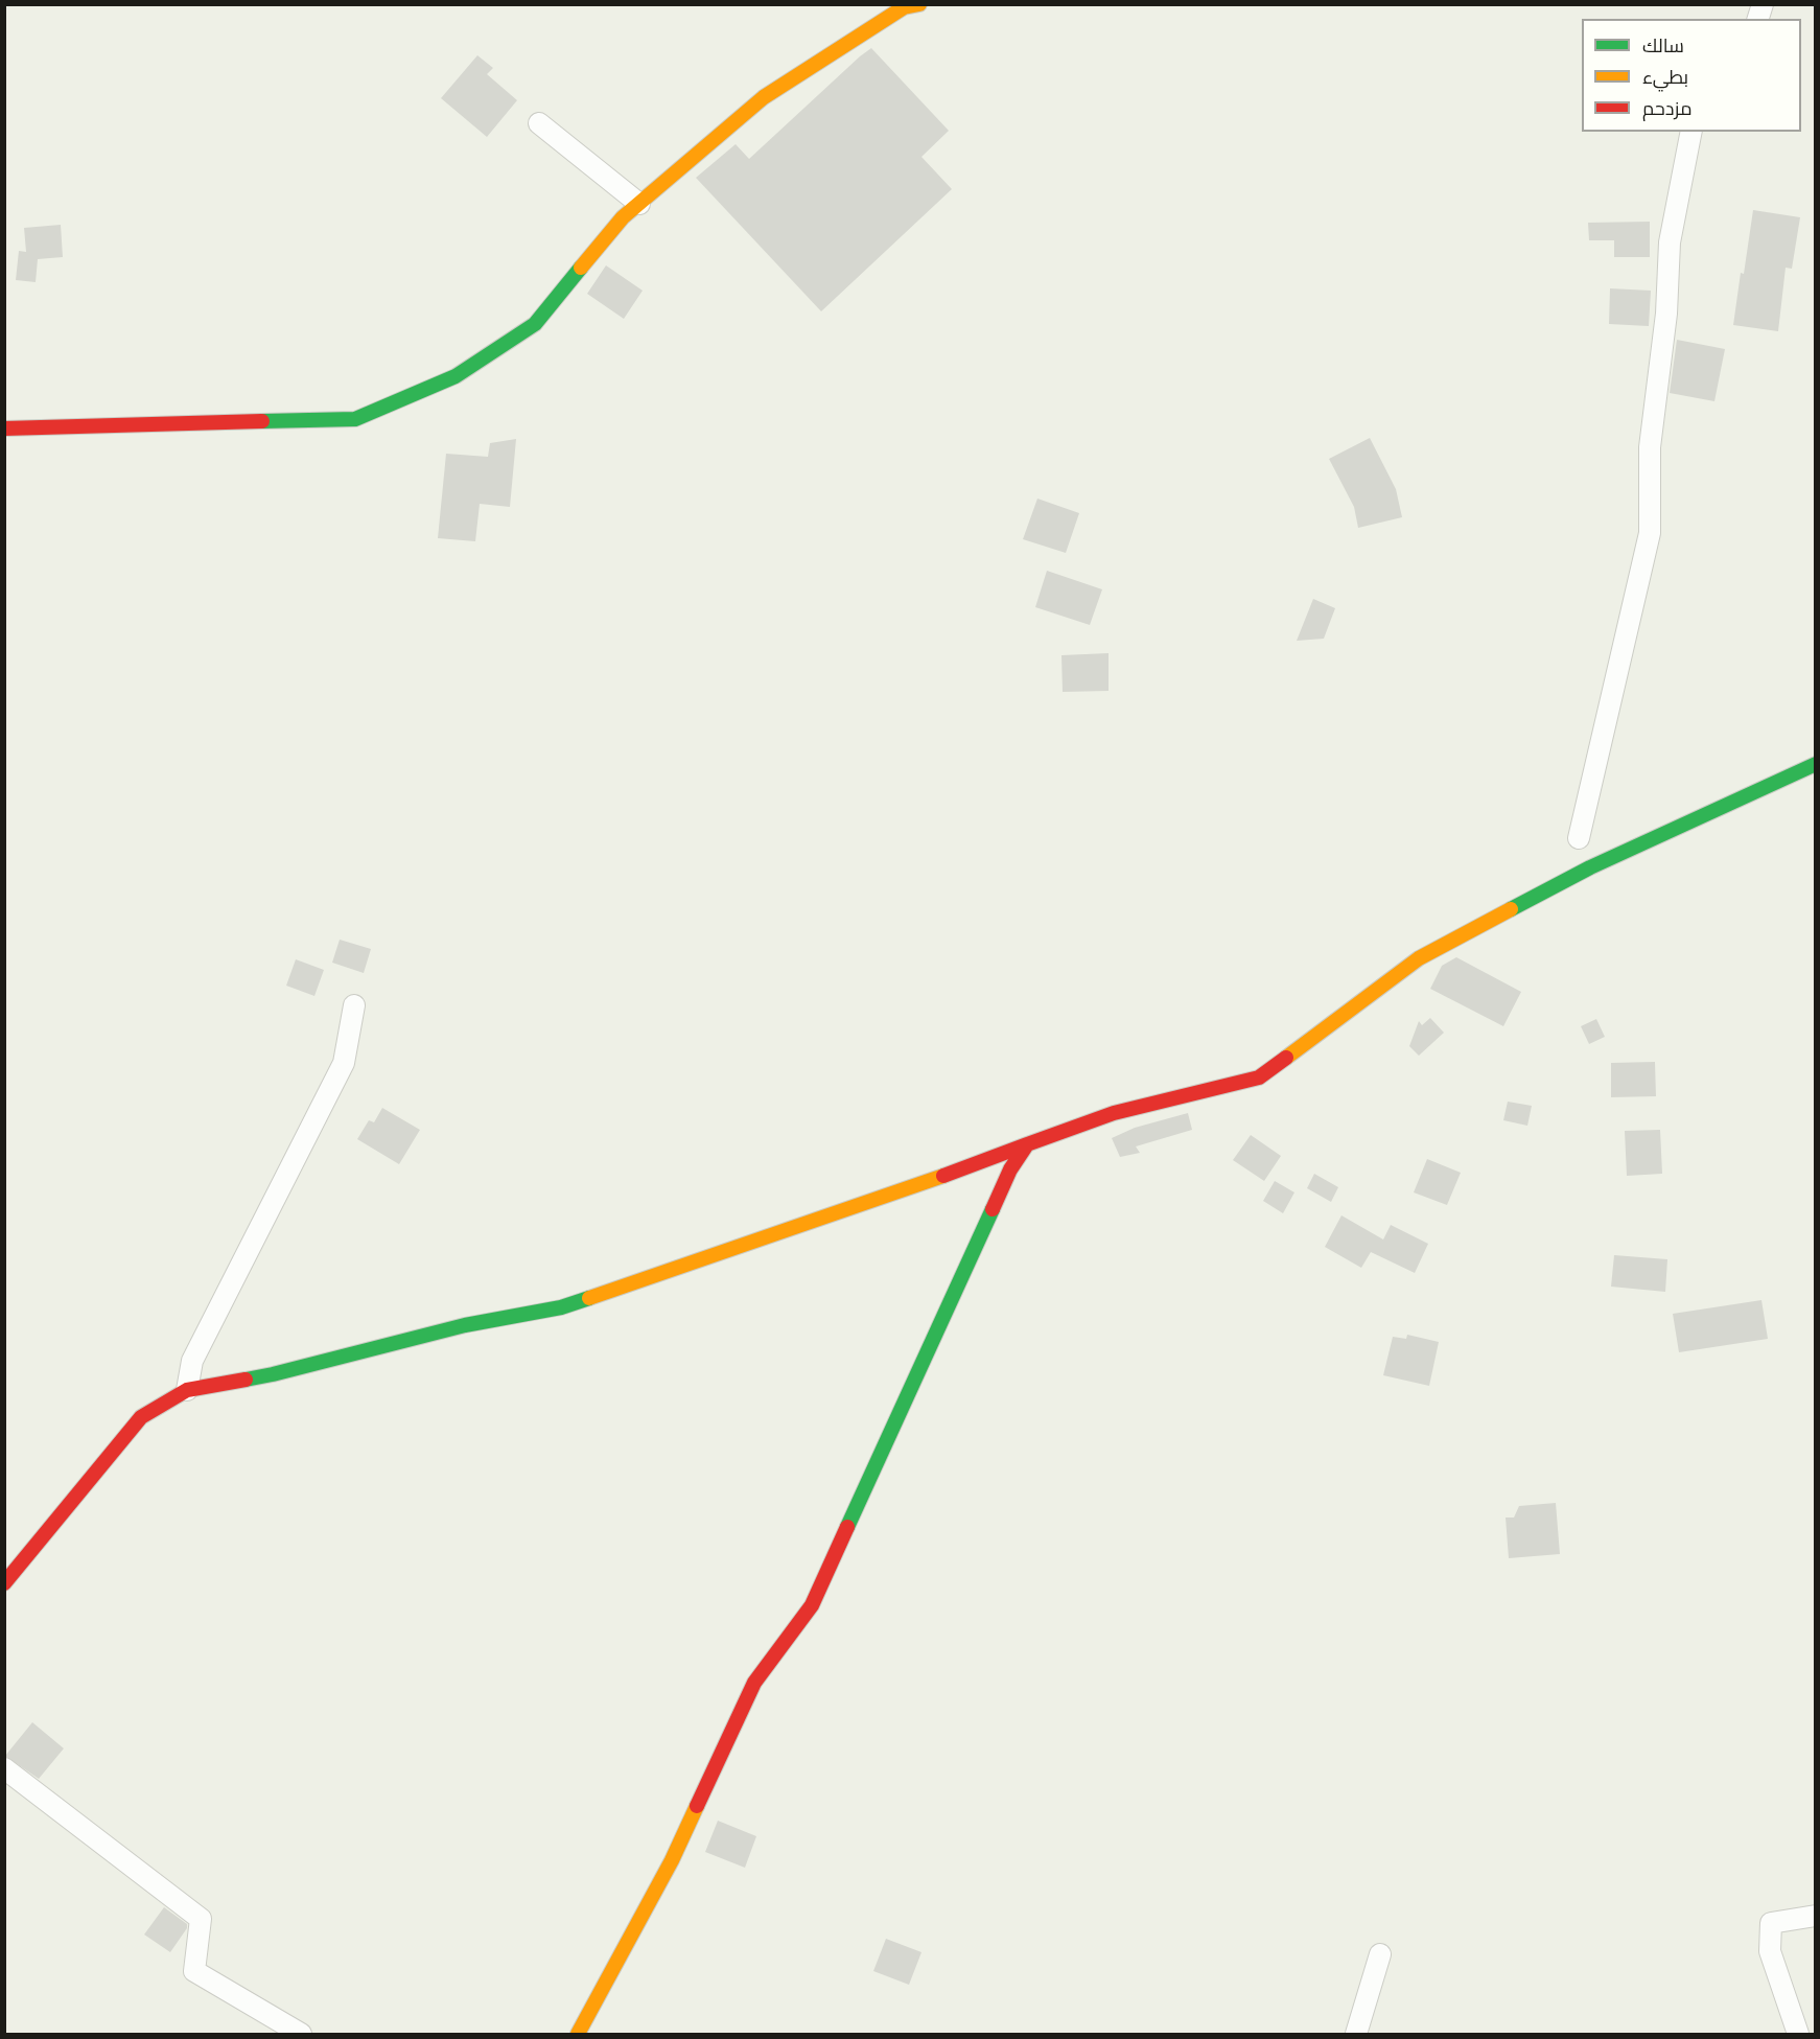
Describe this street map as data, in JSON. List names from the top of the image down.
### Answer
{
  "legend": ["سالك", "بطيء", "مزدحم"]
}
